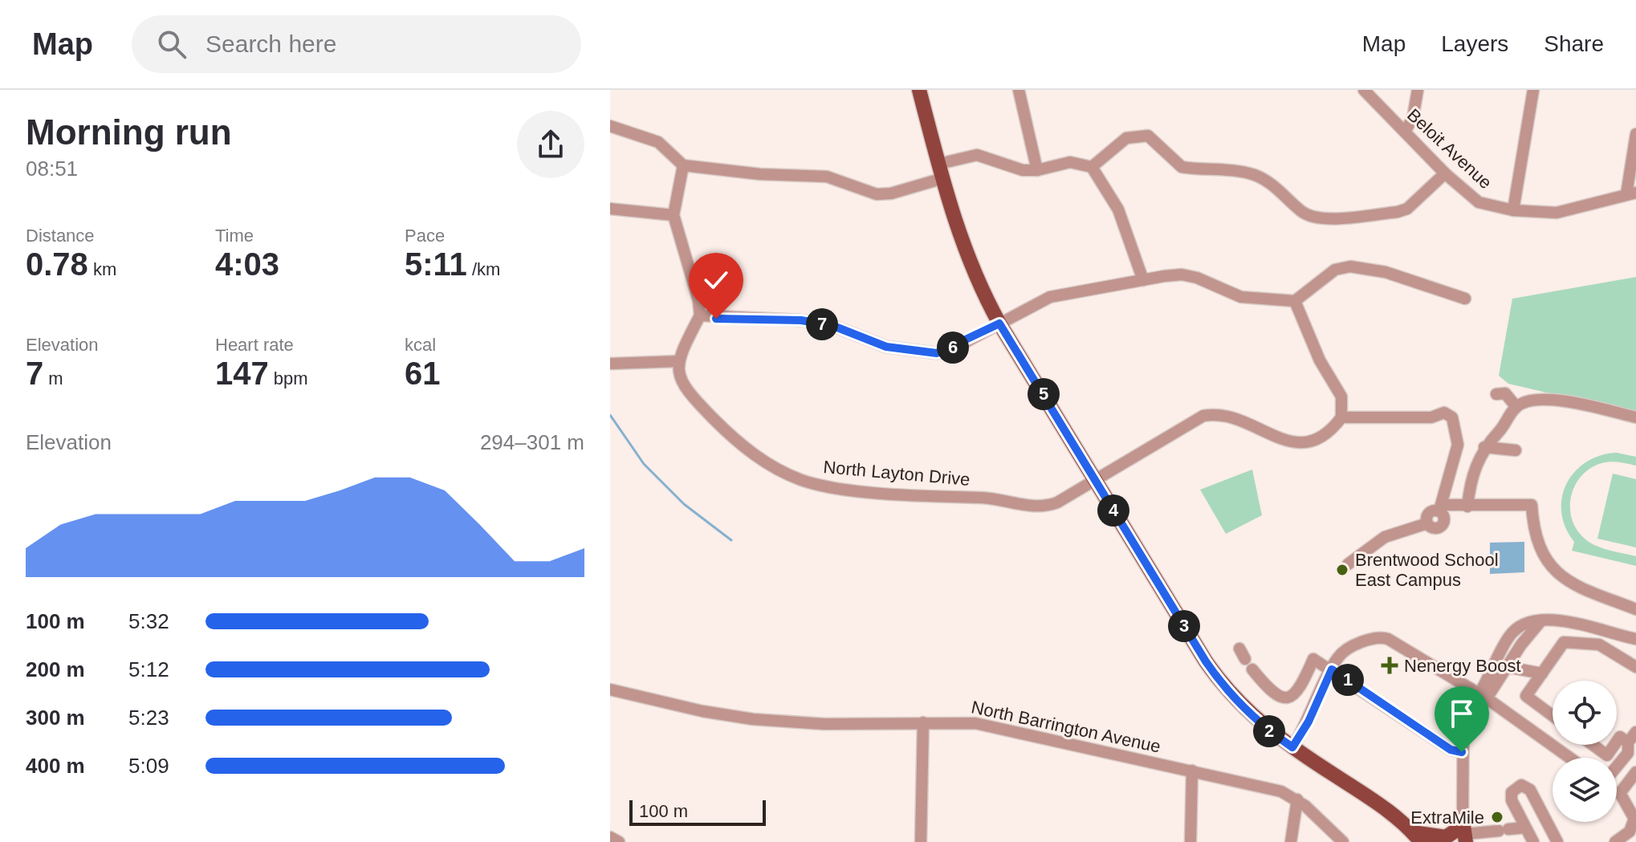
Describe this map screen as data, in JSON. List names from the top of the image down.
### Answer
{
  "streets": {
    "street": ["Beloit Avenue", "North Layton Drive", "North Barrington Avenue"]
  },
  "places": {
    "other": ["Brentwood School East Campus", "ExtraMile"],
    "health": ["Nenergy Boost"]
  },
  "scale_bar": "100 m",
  "page": {
    "header": "Map",
    "search": "Search here",
    "nav": ["Map", "Layers", "Share"],
    "heading": ["Morning run", "08:51"],
    "stats": [
      ["Distance", "0.78 km"],
      ["Time", "4:03"],
      ["Pace", "5:11 /km"],
      ["Elevation", "7 m"],
      ["Heart rate", "147 bpm"],
      ["kcal", "61"]
    ],
    "pins": [
      "7",
      "6",
      "5",
      "4",
      "3",
      "1",
      "2"
    ],
    "chart": ["Elevation", "294–301 m"],
    "list": [
      {
        "name": "100 m",
        "note": "5:32"
      },
      {
        "name": "200 m",
        "note": "5:12"
      },
      {
        "name": "300 m",
        "note": "5:23"
      },
      {
        "name": "400 m",
        "note": "5:09"
      }
    ],
    "scale": "100 m"
  }
}
